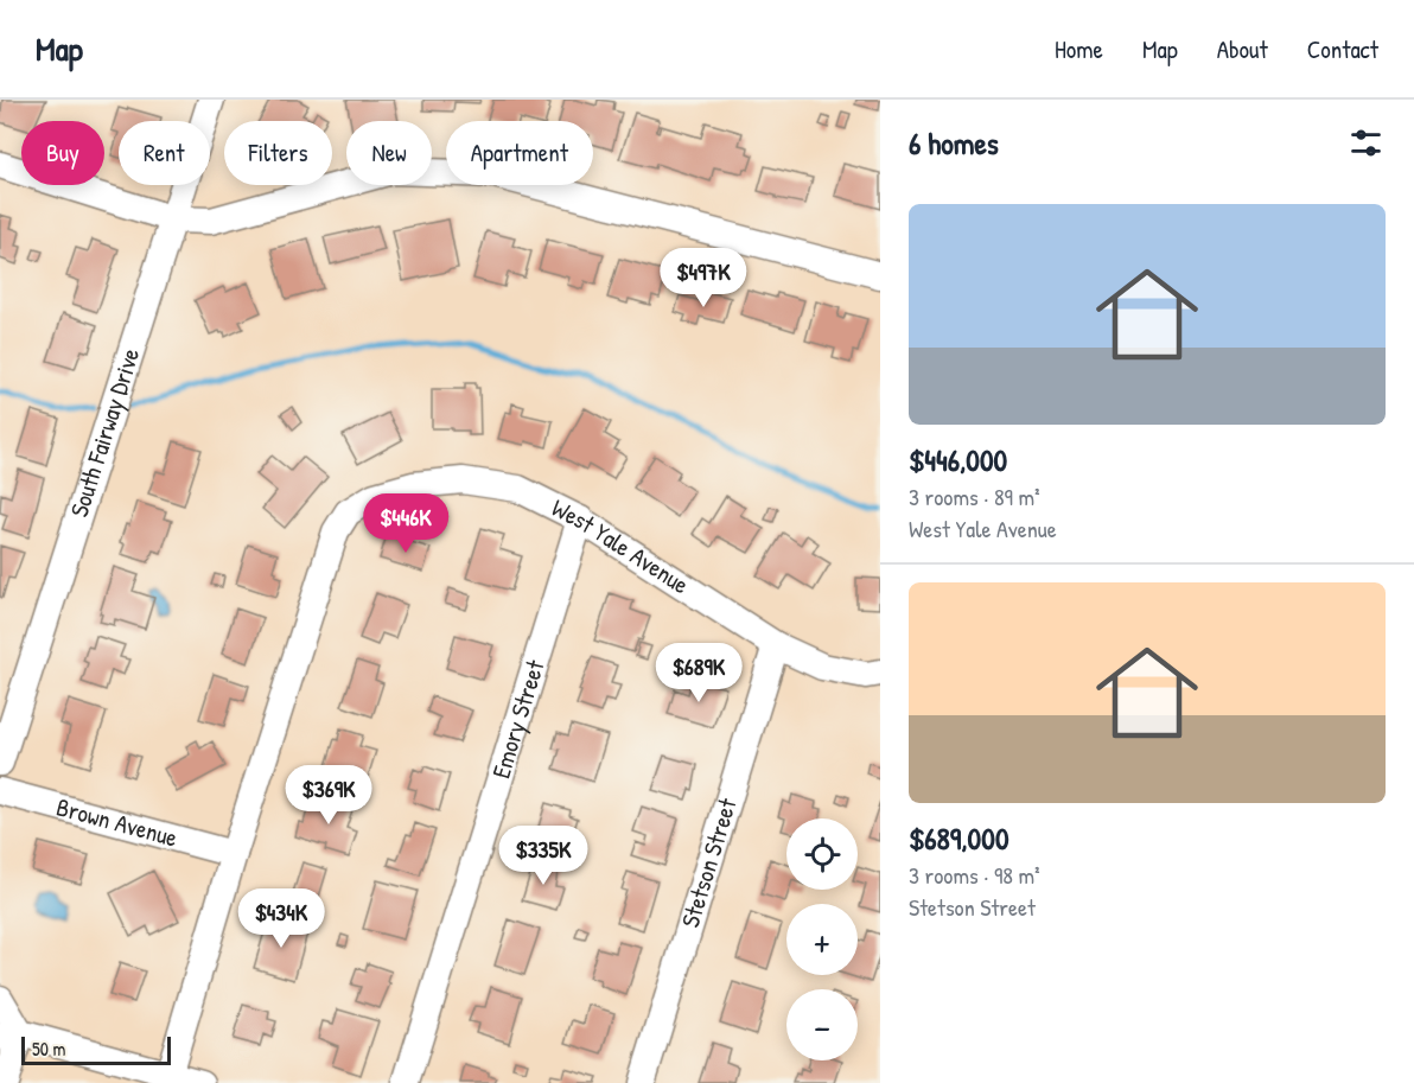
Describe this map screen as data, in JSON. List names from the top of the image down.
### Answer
{
  "streets": {
    "street": [
      "South Fairway Drive",
      "West Yale Avenue",
      "Emory Street",
      "Brown Avenue",
      "Stetson Street"
    ]
  },
  "crossings": [
    ["West Yale Avenue", "Emory Street"],
    ["West Yale Avenue", "Brown Avenue"],
    ["West Yale Avenue", "Stetson Street"]
  ],
  "scale_bar": "50 m",
  "page": {
    "header": "Map",
    "nav": [
      "Home",
      "Map",
      "About",
      "Contact"
    ],
    "heading": "6 homes",
    "chip": [
      "Buy",
      "Rent",
      "Filters",
      "New",
      "Apartment"
    ],
    "list": [
      {
        "name": "$446,000",
        "note": "3 rooms · 89 m² · West Yale Avenue"
      },
      {
        "name": "$689,000",
        "note": "3 rooms · 98 m² · Stetson Street"
      }
    ],
    "price": [
      "$497K",
      "$446K",
      "$689K",
      "$369K",
      "$335K",
      "$434K"
    ],
    "map_buttons": ["+", "−"],
    "scale": "50 m"
  }
}
